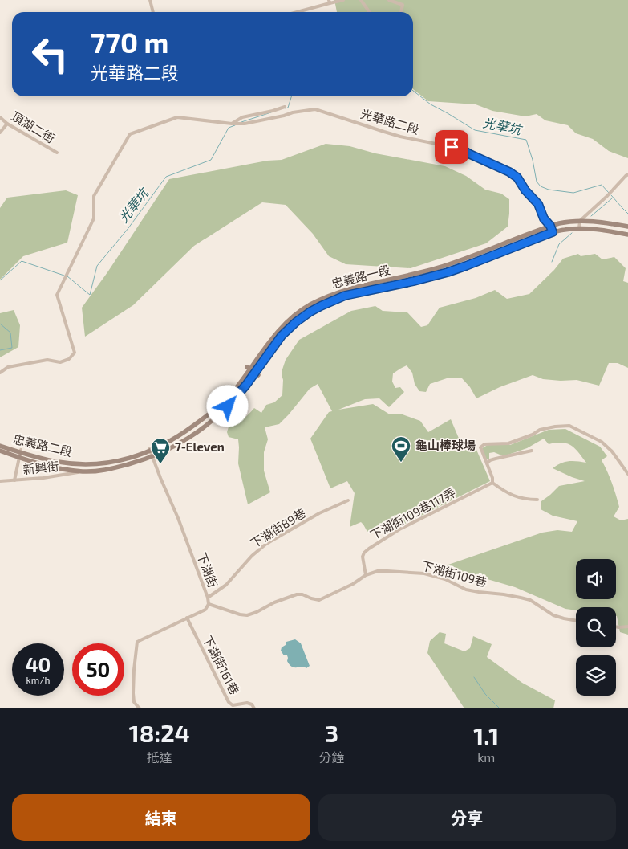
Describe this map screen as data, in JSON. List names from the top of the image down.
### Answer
{
  "streets": {
    "main road": ["忠義路一段", "忠義路二段"],
    "street": [
      "光華路二段",
      "頂湖二街",
      "新興街",
      "下湖街109巷117弄",
      "下湖街89巷",
      "下湖街",
      "下湖街109巷",
      "下湖街161巷"
    ]
  },
  "crossings": [
    ["光華路二段", "忠義路一段"],
    ["忠義路一段", "忠義路二段"],
    ["忠義路一段", "下湖街"],
    ["忠義路二段", "新興街"],
    ["忠義路二段", "下湖街"],
    ["下湖街109巷117弄", "下湖街109巷"],
    ["下湖街89巷", "下湖街"],
    ["下湖街", "下湖街109巷"],
    ["下湖街", "下湖街161巷"]
  ],
  "water": ["光華坑"],
  "places": {
    "sports": ["龜山棒球場"],
    "supermarket": ["7-Eleven"]
  },
  "page": {
    "turn": ["770 m", "光華路二段"],
    "speed": "40 km/h",
    "limit": "50",
    "eta": [
      "18:24",
      "抵達",
      "3",
      "分鐘",
      "1.1",
      "km"
    ],
    "buttons": ["結束", "分享"]
  }
}
